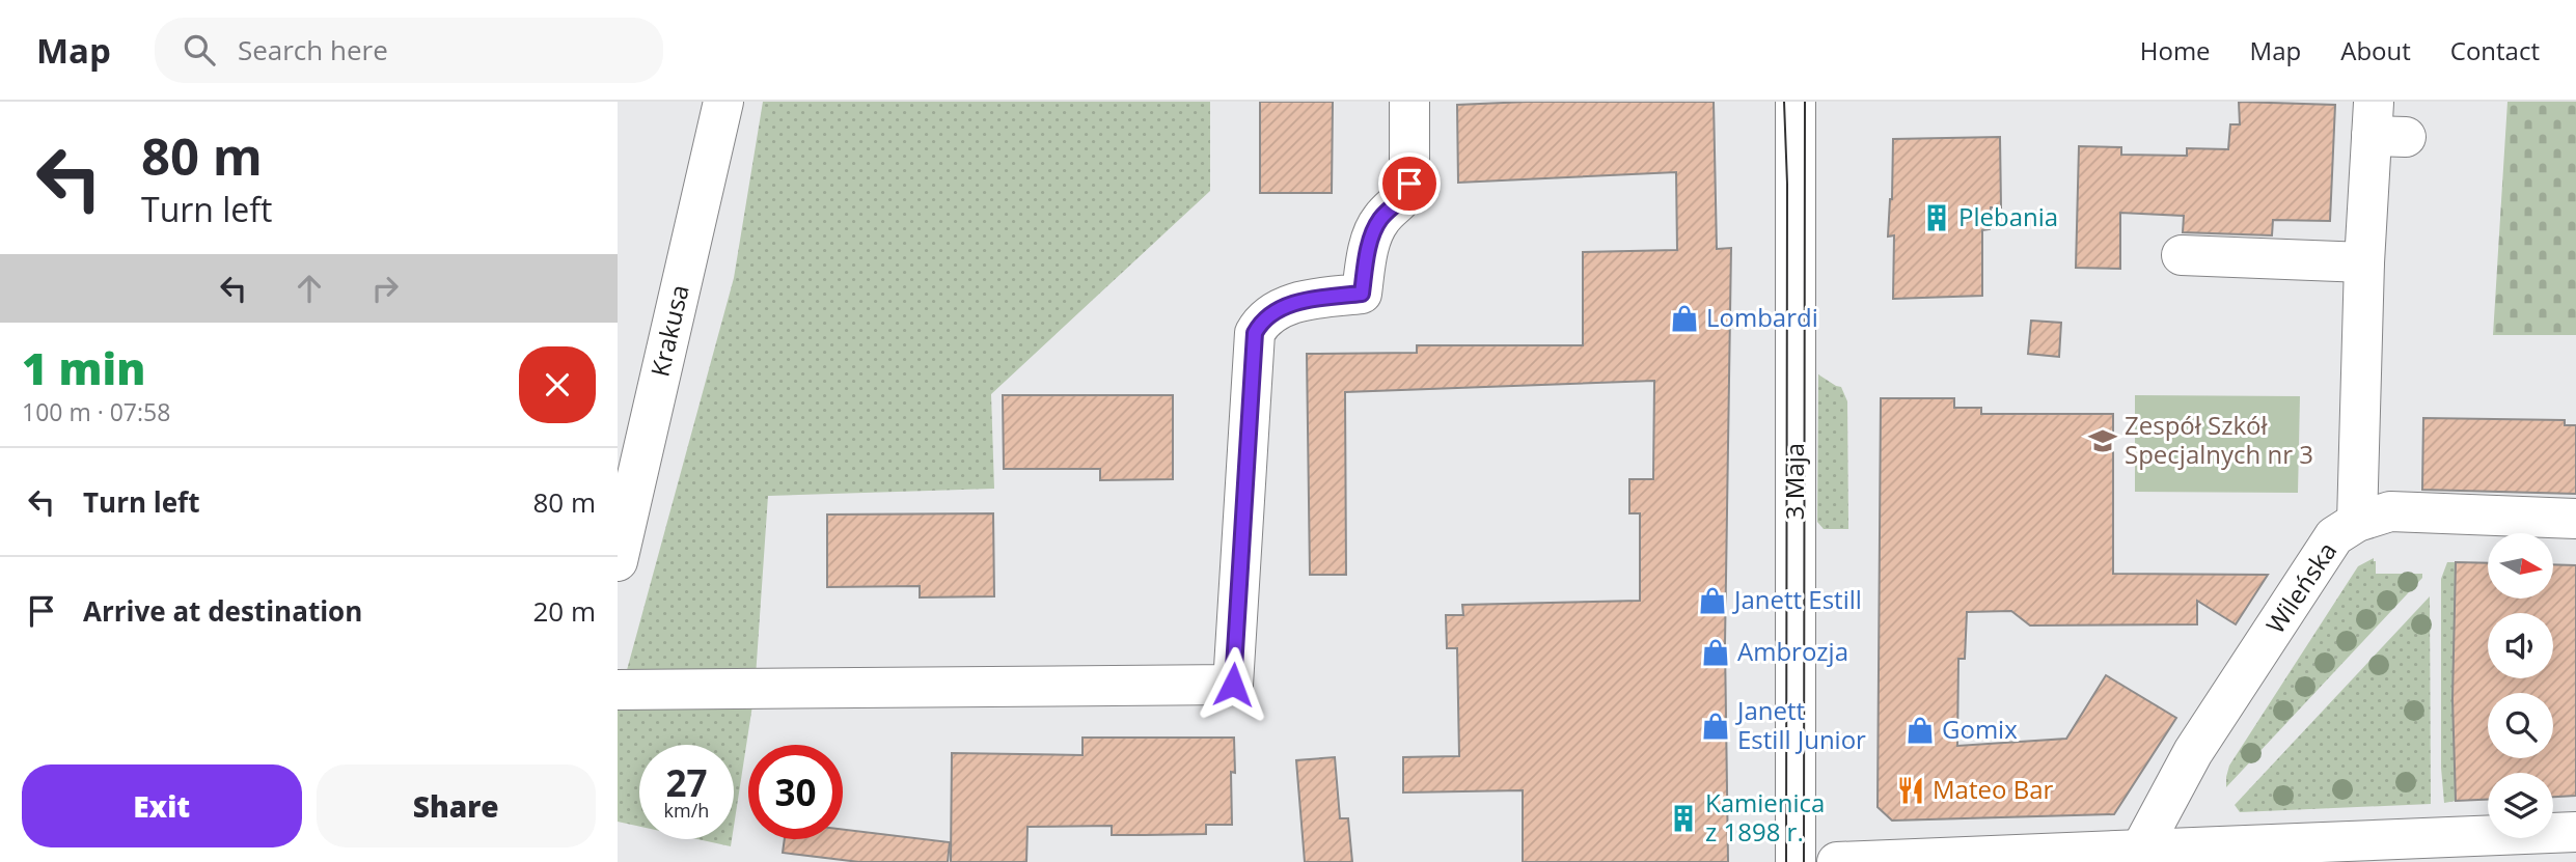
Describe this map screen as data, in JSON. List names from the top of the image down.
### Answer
{
  "streets": {
    "street": ["Krakusa", "3 Maja", "Wileńska"]
  },
  "places": {
    "building": ["Plebania", "Kamienica z 1898 r."],
    "shop": [
      "Lombardi",
      "Janett Estill",
      "Ambrozja",
      "Janett Estill Junior",
      "Gomix"
    ],
    "school or university": ["Zespół Szkół Specjalnych nr 3"],
    "restaurant": ["Mateo Bar"]
  },
  "north": "right",
  "page": {
    "header": "Map",
    "search": "Search here",
    "nav": [
      "Home",
      "Map",
      "About",
      "Contact"
    ],
    "turn": ["80 m", "Turn left"],
    "heading": ["1 min", "100 m · 07:58"],
    "list": [
      {
        "name": "Turn left",
        "value": "80 m"
      },
      {
        "name": "Arrive at destination",
        "value": "20 m"
      }
    ],
    "speed": "27 km/h",
    "limit": "30",
    "buttons": ["Exit", "Share"]
  }
}
